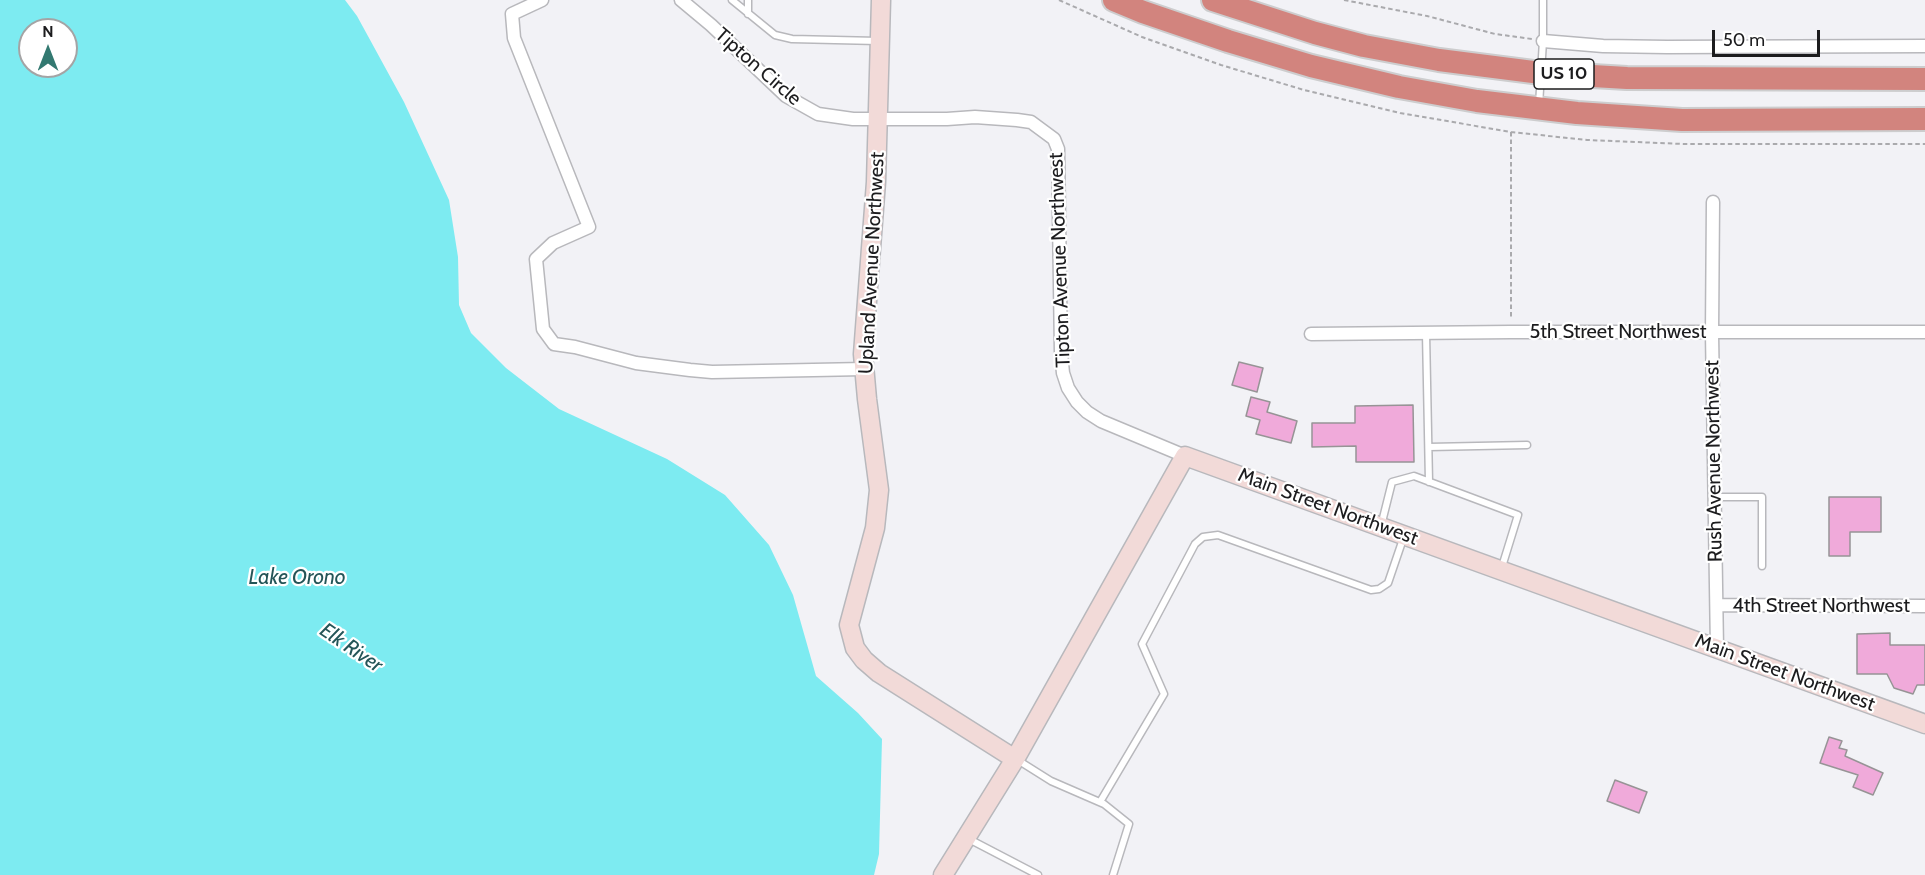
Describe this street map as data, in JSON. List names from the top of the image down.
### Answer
{
  "streets": {
    "highway": ["US 10"],
    "street": [
      "Tipton Circle",
      "Tipton Avenue Northwest",
      "Upland Avenue Northwest",
      "5th Street Northwest",
      "Rush Avenue Northwest",
      "Main Street Northwest",
      "4th Street Northwest"
    ]
  },
  "crossings": [
    ["Tipton Circle", "Tipton Avenue Northwest"],
    ["Tipton Circle", "Upland Avenue Northwest"],
    ["Tipton Avenue Northwest", "Upland Avenue Northwest"],
    ["Tipton Avenue Northwest", "Main Street Northwest"],
    ["5th Street Northwest", "Rush Avenue Northwest"],
    ["Rush Avenue Northwest", "Main Street Northwest"],
    ["Rush Avenue Northwest", "4th Street Northwest"]
  ],
  "water": ["Lake Orono", "Elk River"],
  "scale_bar": "50 m",
  "north": "top"
}
